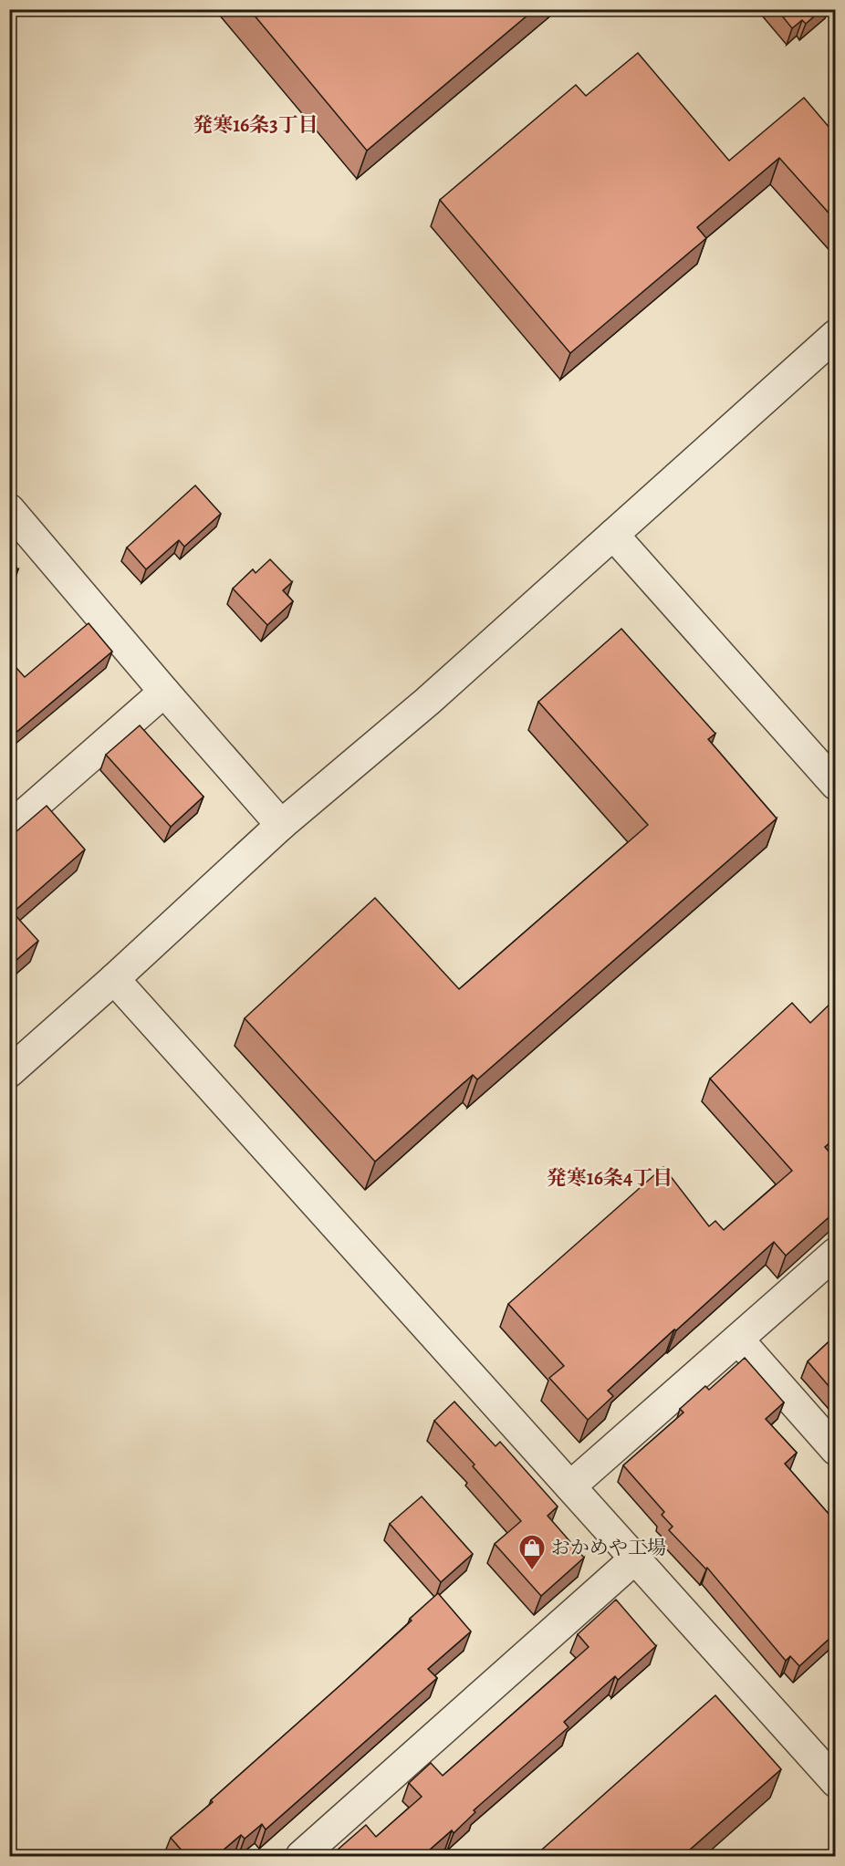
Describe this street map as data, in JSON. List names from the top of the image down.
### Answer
{
  "districts": ["発寒16条3丁目", "発寒16条4丁目"],
  "places": {
    "shop": ["おかめや工場"]
  }
}
